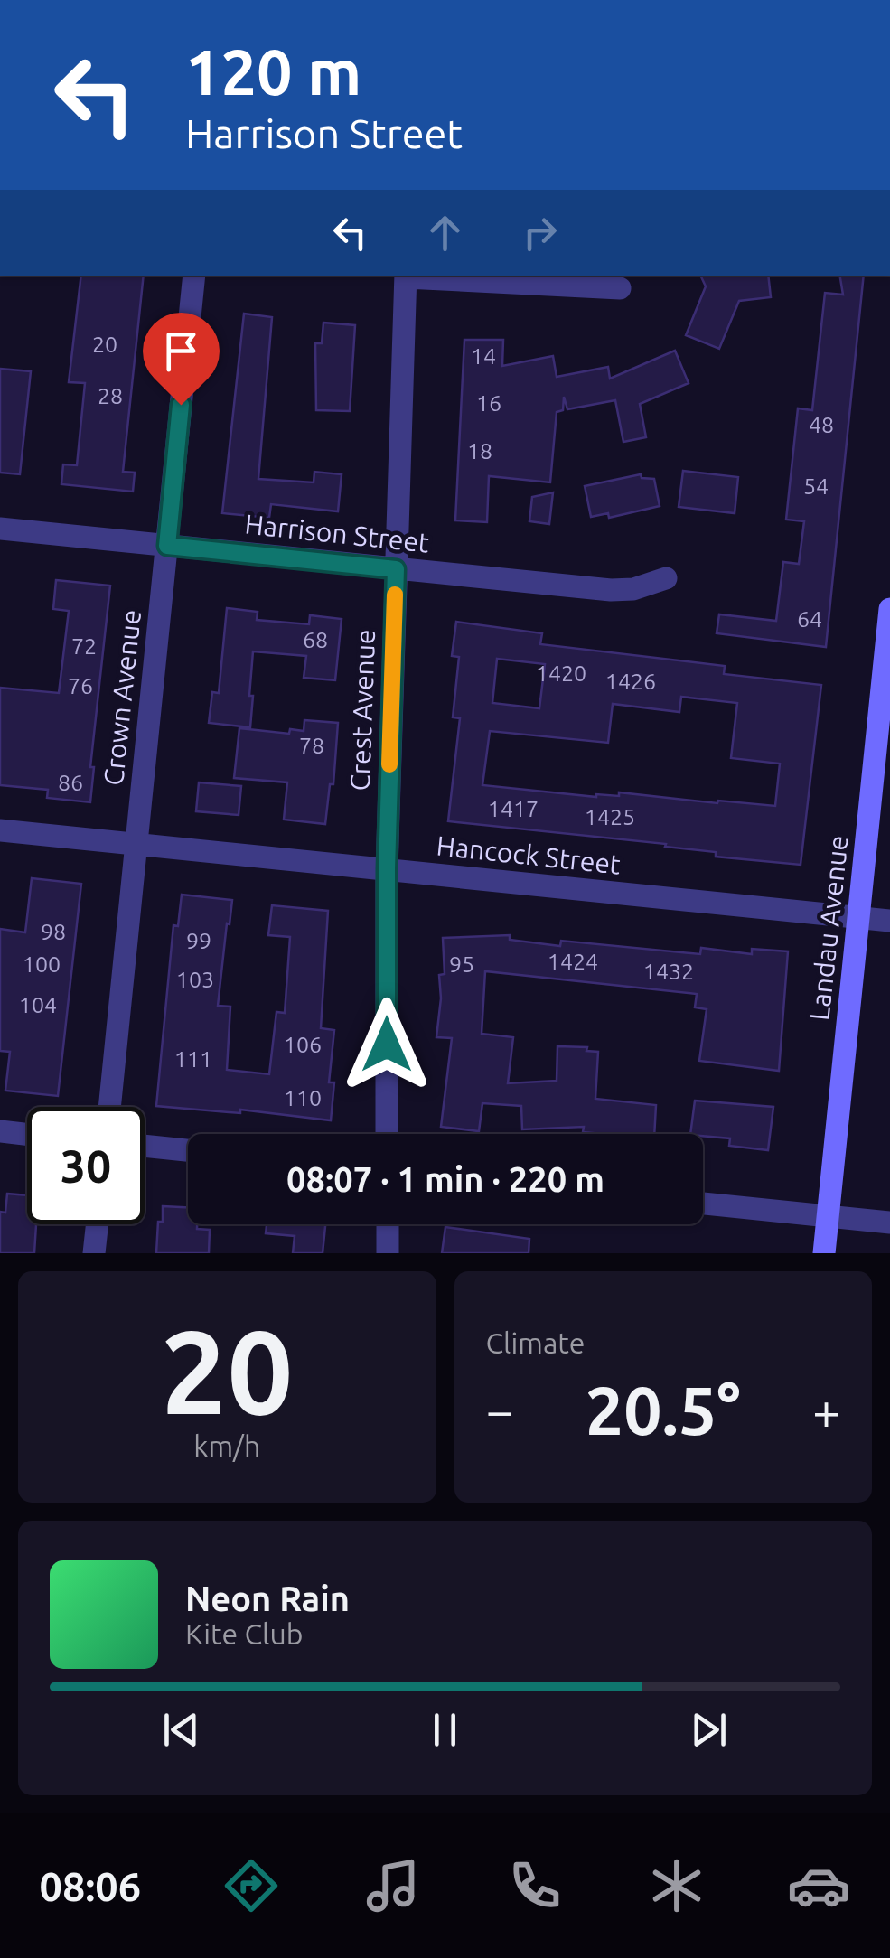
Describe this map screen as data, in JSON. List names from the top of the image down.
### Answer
{
  "streets": {
    "street": [
      "Harrison Street",
      "Crown Avenue",
      "Crest Avenue",
      "Hancock Street",
      "Landau Avenue"
    ]
  },
  "crossings": [
    ["Harrison Street", "Crown Avenue"],
    ["Harrison Street", "Crest Avenue"],
    ["Crown Avenue", "Hancock Street"],
    ["Crest Avenue", "Hancock Street"],
    ["Hancock Street", "Landau Avenue"]
  ],
  "house_numbers": [
    "20",
    "14",
    "28",
    "16",
    "48",
    "18",
    "54",
    "64",
    "68",
    "72",
    "1420",
    "1426",
    "76",
    "78",
    "86",
    "1417",
    "1425",
    "98",
    "99",
    "1424",
    "100",
    "95",
    "1432",
    "103",
    "104",
    "106",
    "111",
    "110"
  ],
  "page": {
    "turn": ["120 m", "Harrison Street"],
    "limit": "30",
    "trip": "08:07 · 1 min · 220 m",
    "tile": [
      ["20", "km/h"],
      "Climate"
    ],
    "heat": ["−", "20.5°", "+"],
    "song": ["Neon Rain", "Kite Club"],
    "tabs": "08:06"
  }
}
